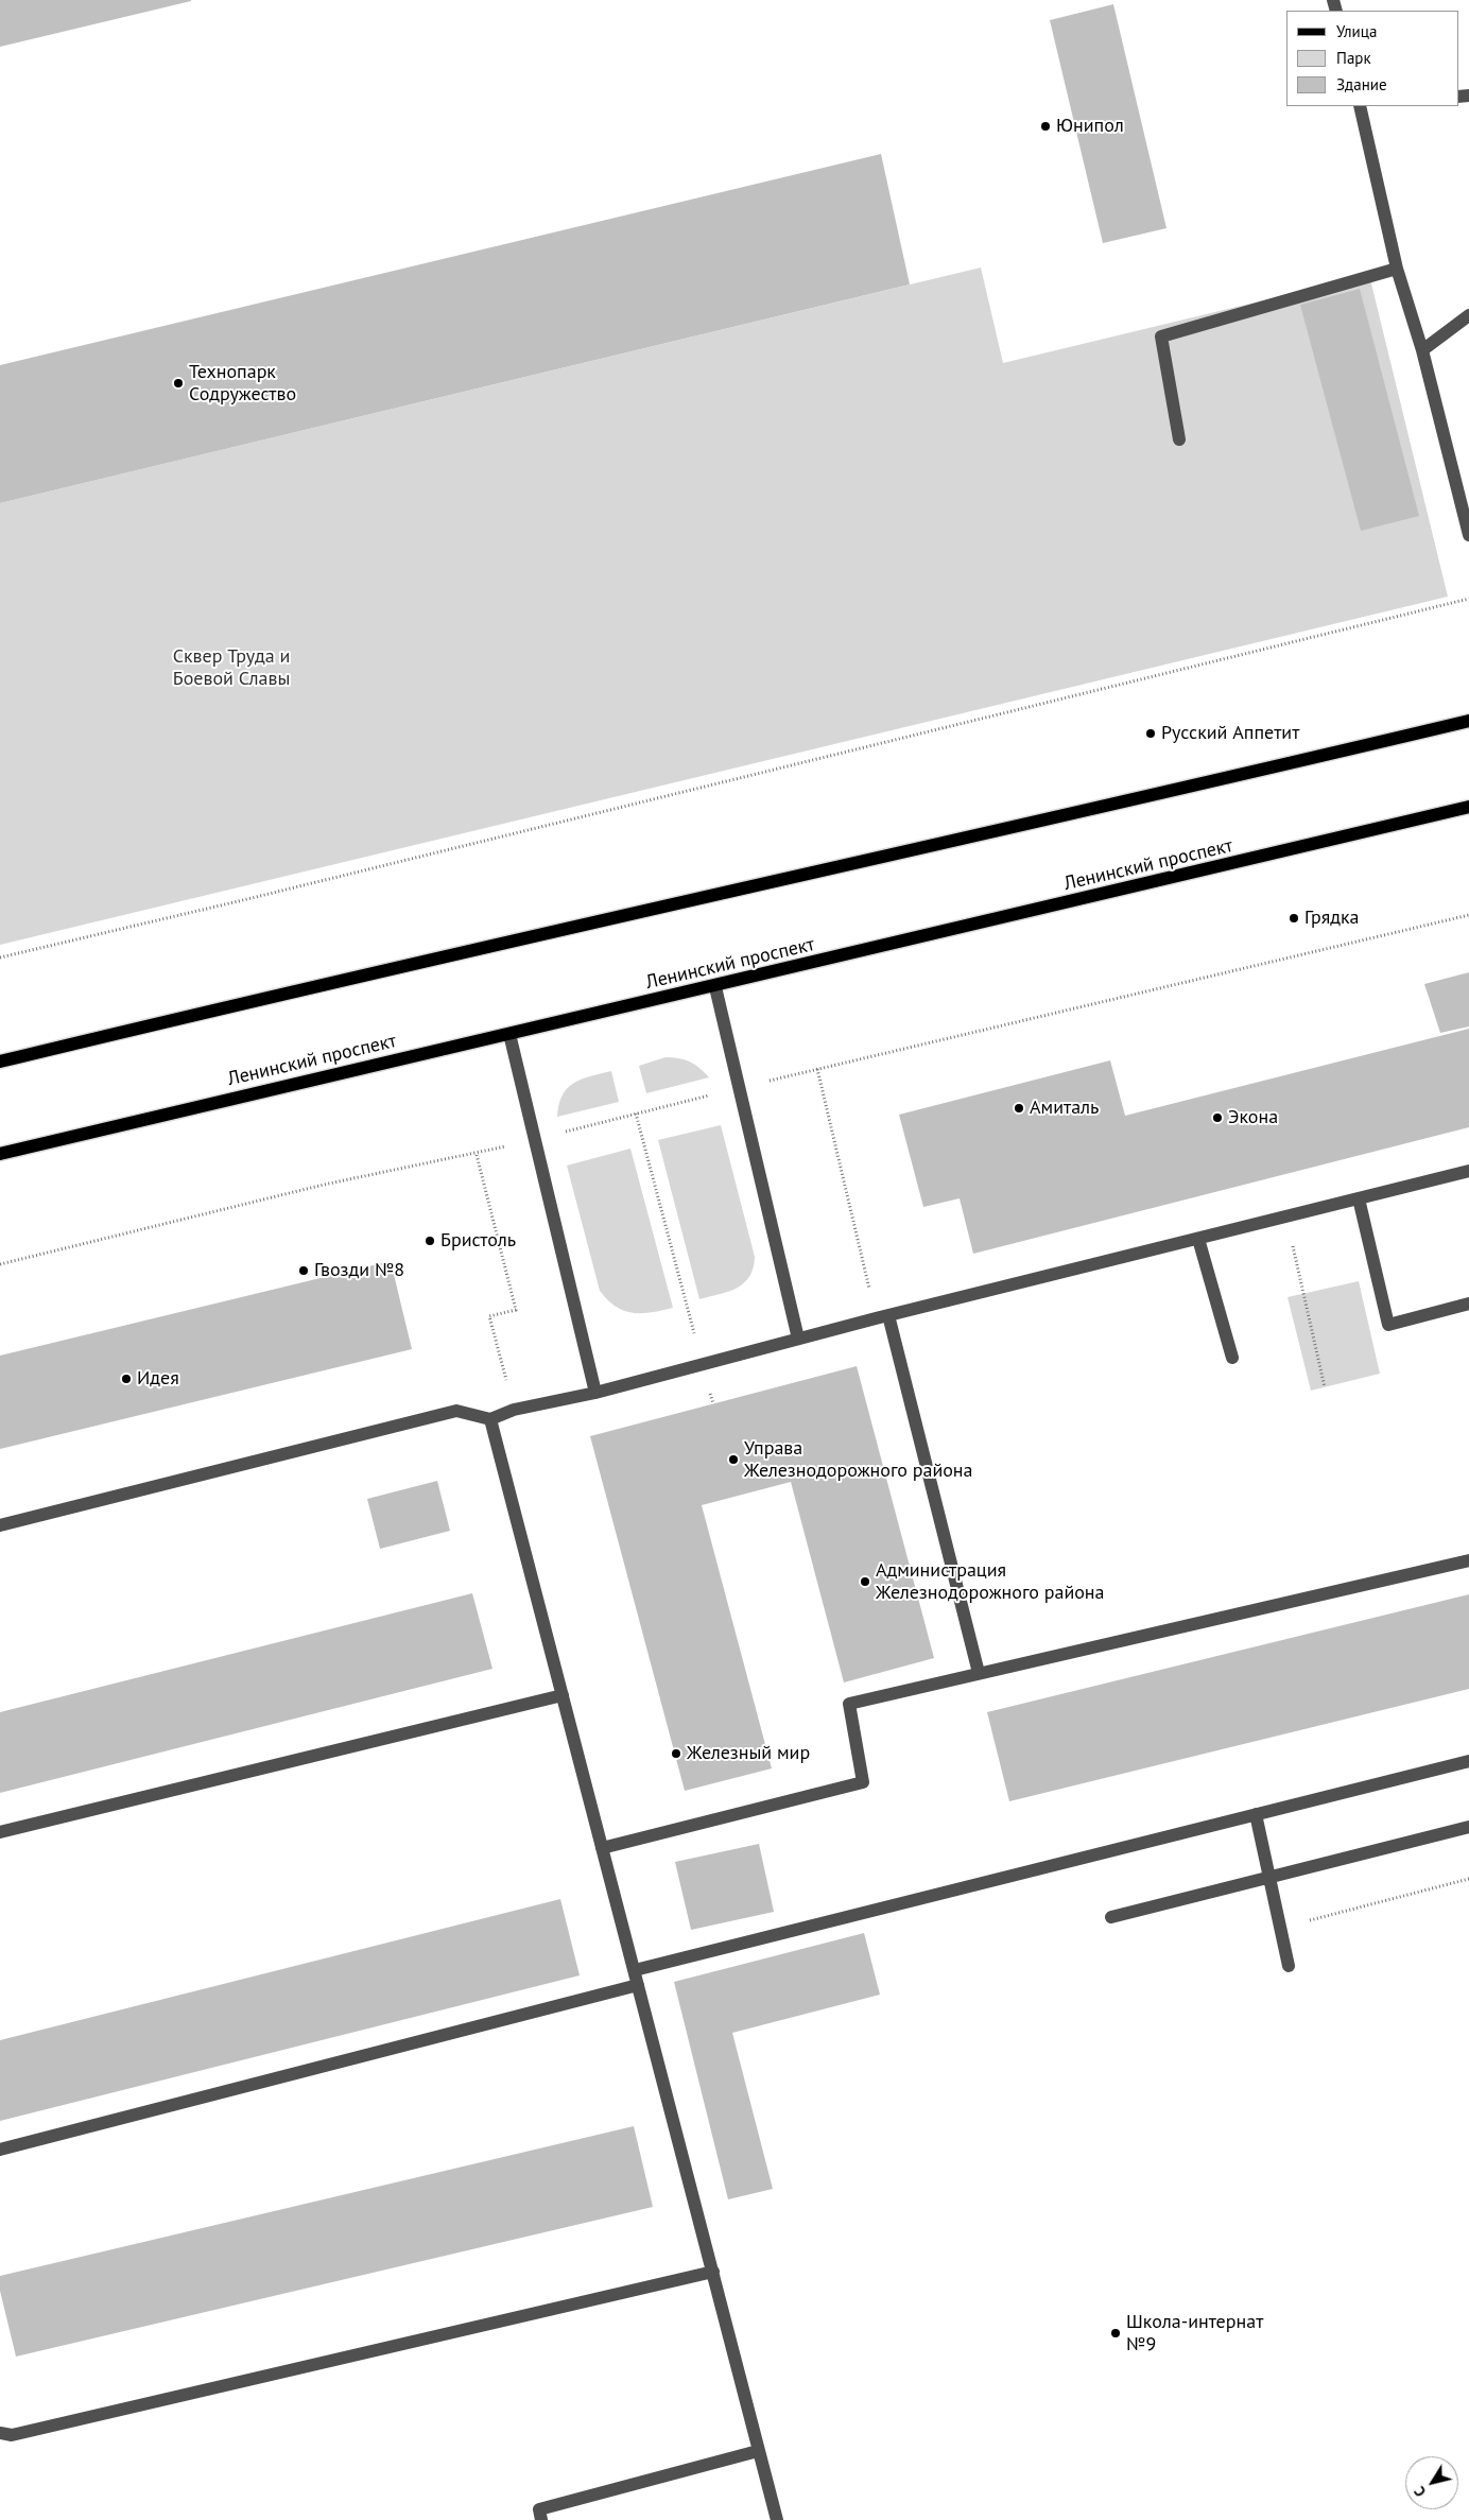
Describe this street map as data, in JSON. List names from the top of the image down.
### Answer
{
  "streets": {
    "main road": ["Ленинский проспект"]
  },
  "parks": ["Сквер Труда и Боевой Славы"],
  "places": [
    "Юнипол",
    "Технопарк Содружество",
    "Русский Аппетит",
    "Грядка",
    "Амиталь",
    "Экона",
    "Бристоль",
    "Гвозди №8",
    "Идея",
    "Управа Железнодорожного района",
    "Администрация Железнодорожного района",
    "Железный мир",
    "Школа-интернат №9"
  ],
  "legend": ["Улица", "Парк", "Здание"],
  "north": "bottom left"
}
